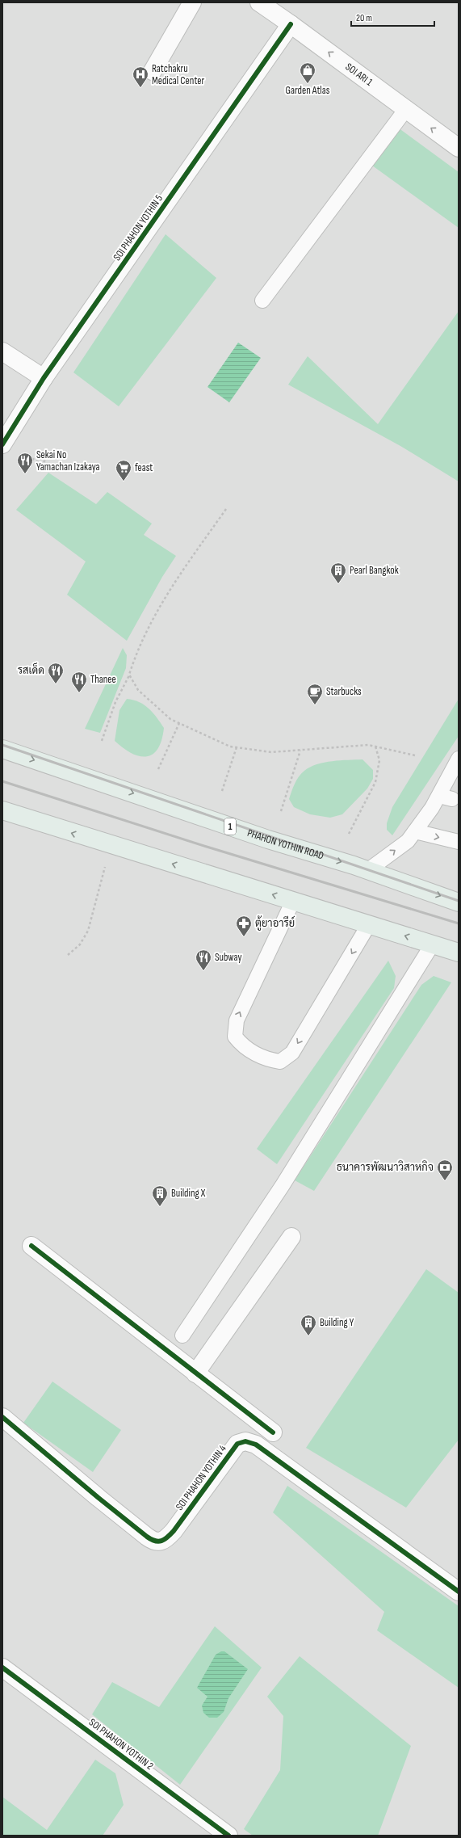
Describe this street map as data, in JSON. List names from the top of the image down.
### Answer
{
  "streets": {
    "main road": ["1", "PHAHON YOTHIN ROAD"],
    "street": [
      "SOI ARI 1",
      "SOI PHAHON YOTHIN 5",
      "SOI PHAHON YOTHIN 4",
      "SOI PHAHON YOTHIN 2"
    ]
  },
  "crossings": [
    ["SOI ARI 1", "SOI PHAHON YOTHIN 5"]
  ],
  "one_way": ["SOI ARI 1"],
  "places": {
    "shop": ["Garden Atlas"],
    "hospital": ["Ratchakru Medical Center"],
    "restaurant": [
      "Sekai No Yamachan Izakaya",
      "รสเด็ด",
      "Thanee",
      "Subway"
    ],
    "supermarket": ["feast"],
    "building": ["Pearl Bangkok", "Building X", "Building Y"],
    "cafe": ["Starbucks"],
    "pharmacy": ["ตู้ยาอารีย์"],
    "bank": ["ธนาคารพัฒนาวิสาหกิจ"]
  },
  "scale_bar": "20 m"
}
